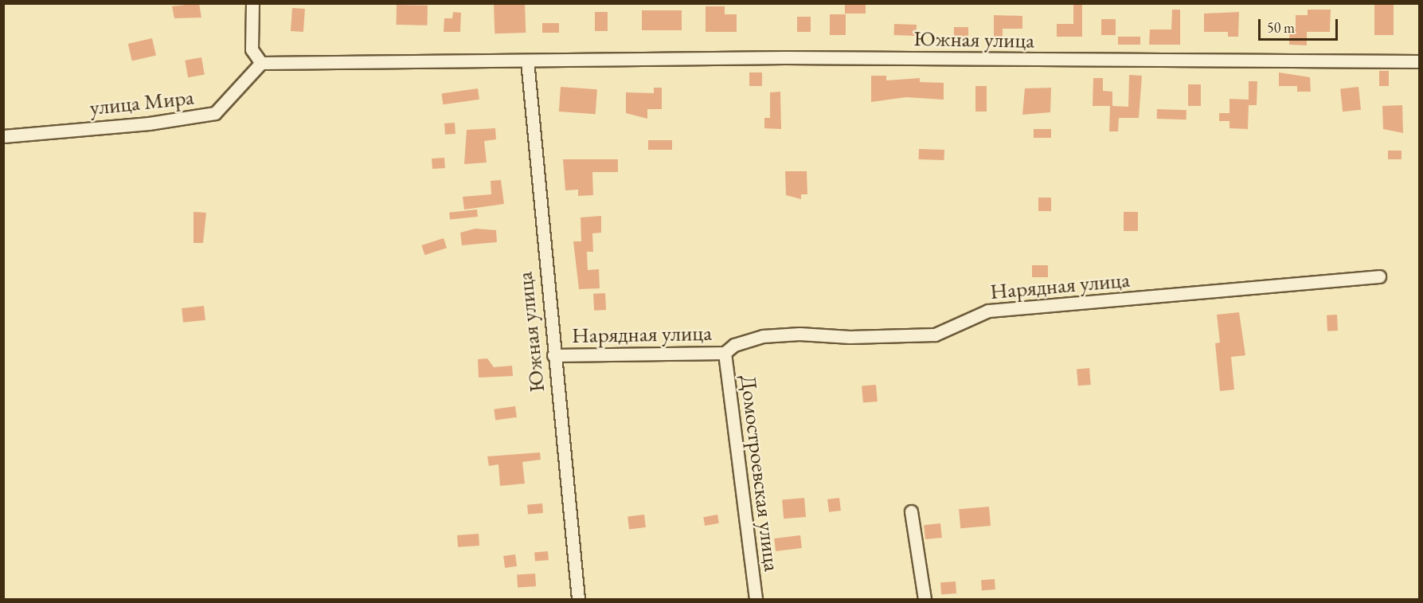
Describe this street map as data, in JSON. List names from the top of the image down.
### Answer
{
  "streets": {
    "street": [
      "Южная улица",
      "улица Мира",
      "Нарядная улица",
      "Домостроевская улица"
    ]
  },
  "crossings": [
    ["Южная улица", "улица Мира"],
    ["Южная улица", "Нарядная улица"],
    ["Нарядная улица", "Домостроевская улица"]
  ],
  "scale_bar": "50 m"
}
